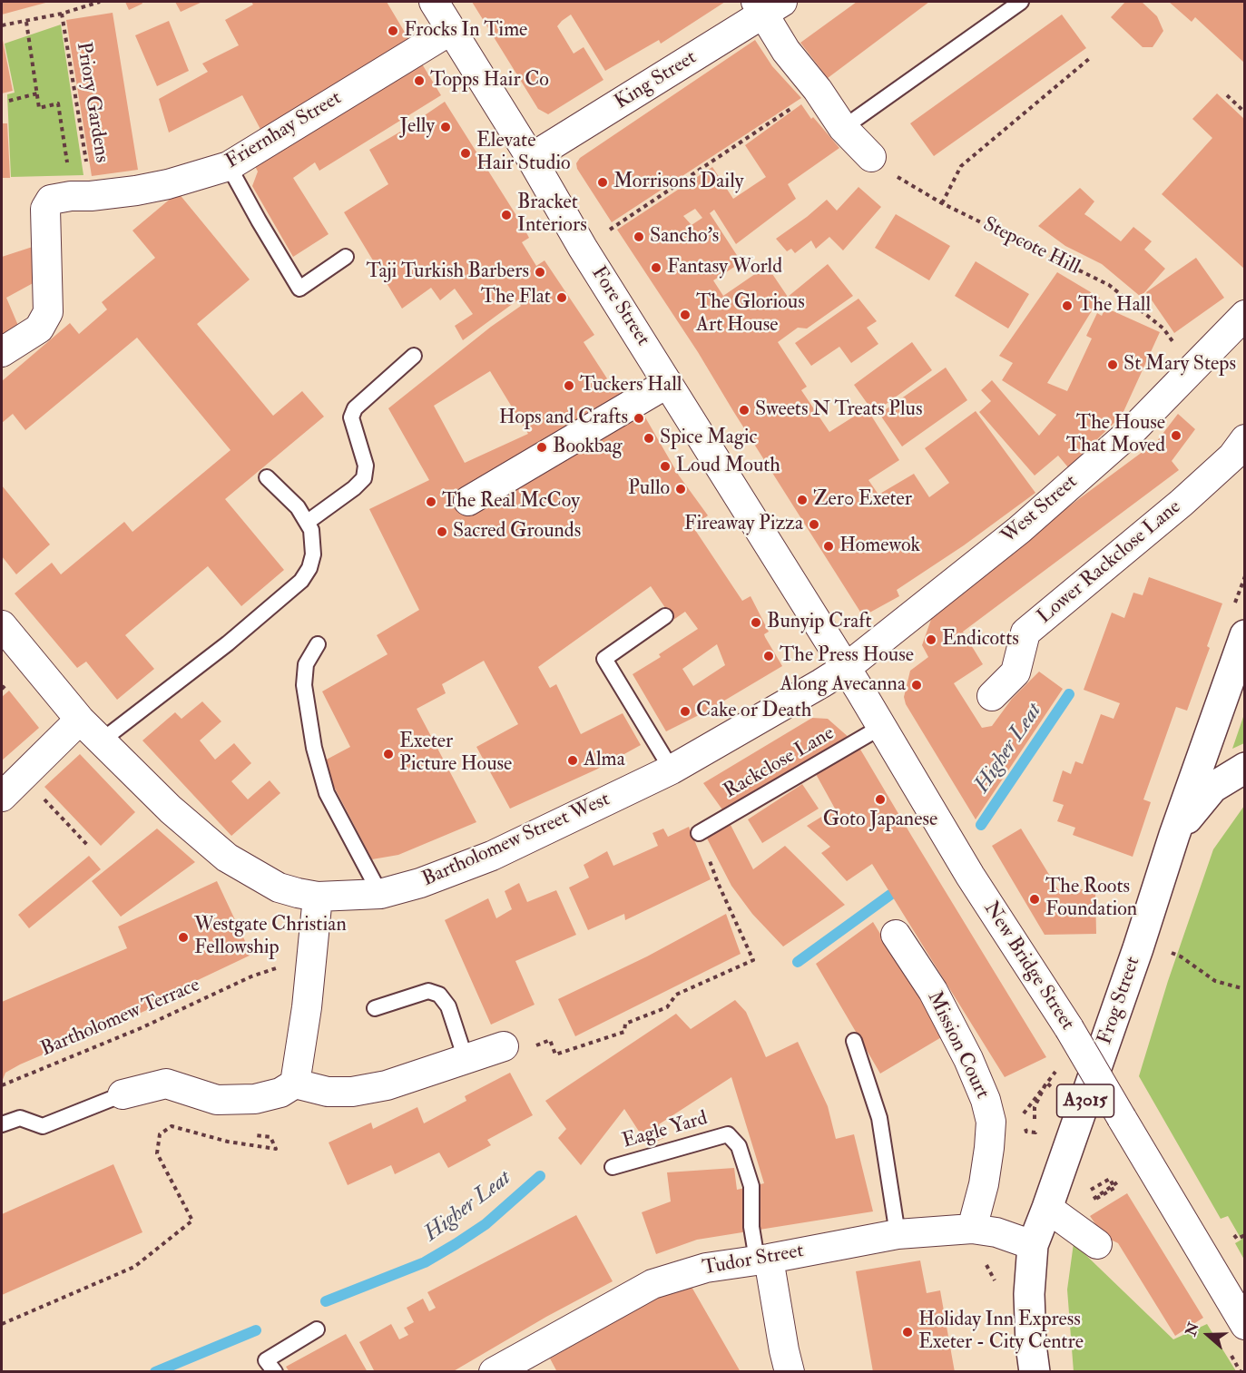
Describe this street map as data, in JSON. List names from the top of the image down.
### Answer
{
  "streets": {
    "main road": ["Frog Street", "A3015"],
    "street": [
      "King Street",
      "Friernhay Street",
      "Fore Street",
      "West Street",
      "Lower Rackclose Lane",
      "Bartholomew Street West",
      "New Bridge Street",
      "Mission Court",
      "Tudor Street"
    ],
    "lane": ["Rackclose Lane", "Eagle Yard"],
    "path": ["Priory Gardens", "Stepcote Hill", "Bartholomew Terrace"]
  },
  "crossings": [
    ["King Street", "Fore Street"],
    ["Priory Gardens", "Friernhay Street"],
    ["Friernhay Street", "Fore Street"],
    ["Fore Street", "West Street"],
    ["Fore Street", "Bartholomew Street West"],
    ["Fore Street", "New Bridge Street"],
    ["West Street", "Bartholomew Street West"],
    ["Rackclose Lane", "New Bridge Street"],
    ["Frog Street", "Tudor Street"],
    ["Mission Court", "Tudor Street"],
    ["Eagle Yard", "Tudor Street"]
  ],
  "water": ["Higher Leat"],
  "places": [
    "Frocks In Time",
    "Topps Hair Co",
    "Jelly",
    "Elevate Hair Studio",
    "Morrisons Daily",
    "Bracket Interiors",
    "Sancho's",
    "Fantasy World",
    "Taji Turkish Barbers",
    "The Flat",
    "The Hall",
    "The Glorious Art House",
    "St Mary Steps",
    "Tuckers Hall",
    "Sweets N Treats Plus",
    "Hops and Crafts",
    "The House That Moved",
    "Spice Magic",
    "Bookbag",
    "Loud Mouth",
    "Pullo",
    "Zer0 Exeter",
    "The Real McCoy",
    "Fireaway Pizza",
    "Sacred Grounds",
    "Homewok",
    "Bunyip Craft",
    "Endicotts",
    "The Press House",
    "Along Avecanna",
    "Cake or Death",
    "Exeter Picture House",
    "Alma",
    "Goto Japanese",
    "The Roots Foundation",
    "Westgate Christian Fellowship",
    "Holiday Inn Express Exeter - City Centre"
  ],
  "north": "left"
}
